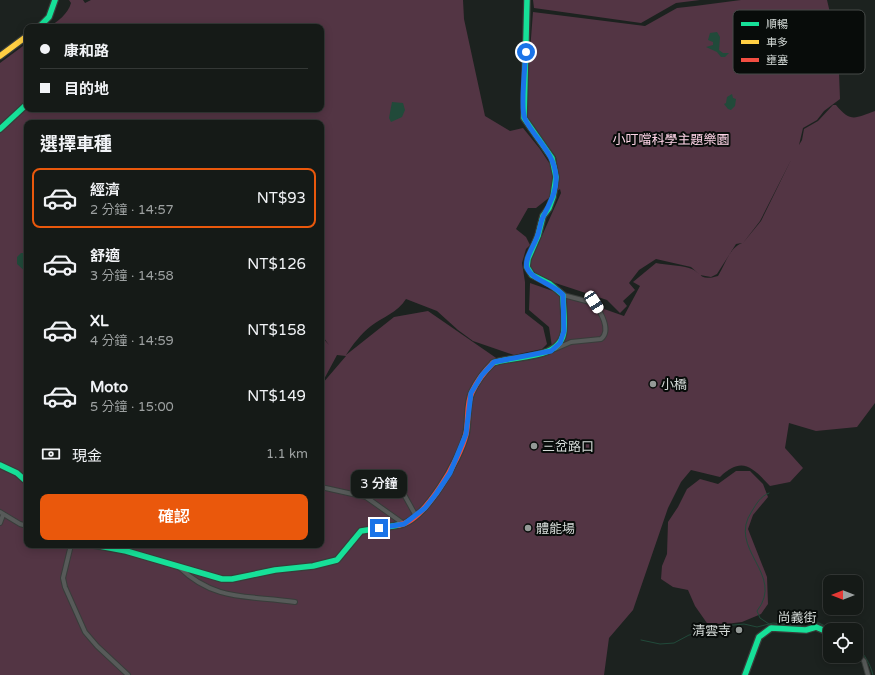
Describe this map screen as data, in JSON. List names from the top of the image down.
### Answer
{
  "streets": {
    "street": ["尚義街"]
  },
  "parks": ["小叮噹科學主題樂園"],
  "places": [
    "小橋",
    "三岔路口",
    "體能場",
    "清雲寺"
  ],
  "legend": ["順暢", "車多", "壅塞"],
  "north": "left",
  "page": {
    "banner": ["康和路", "目的地"],
    "heading": "選擇車種",
    "list": [
      {
        "name": "經濟",
        "note": "2 分鐘 · 14:57",
        "value": "NT$93"
      },
      {
        "name": "舒適",
        "note": "3 分鐘 · 14:58",
        "value": "NT$126"
      },
      {
        "name": "XL",
        "note": "4 分鐘 · 14:59",
        "value": "NT$158"
      },
      {
        "name": "Moto",
        "note": "5 分鐘 · 15:00",
        "value": "NT$149"
      }
    ],
    "pay": ["現金", "1.1 km"],
    "bubble": "3 分鐘",
    "buttons": "確認"
  }
}
